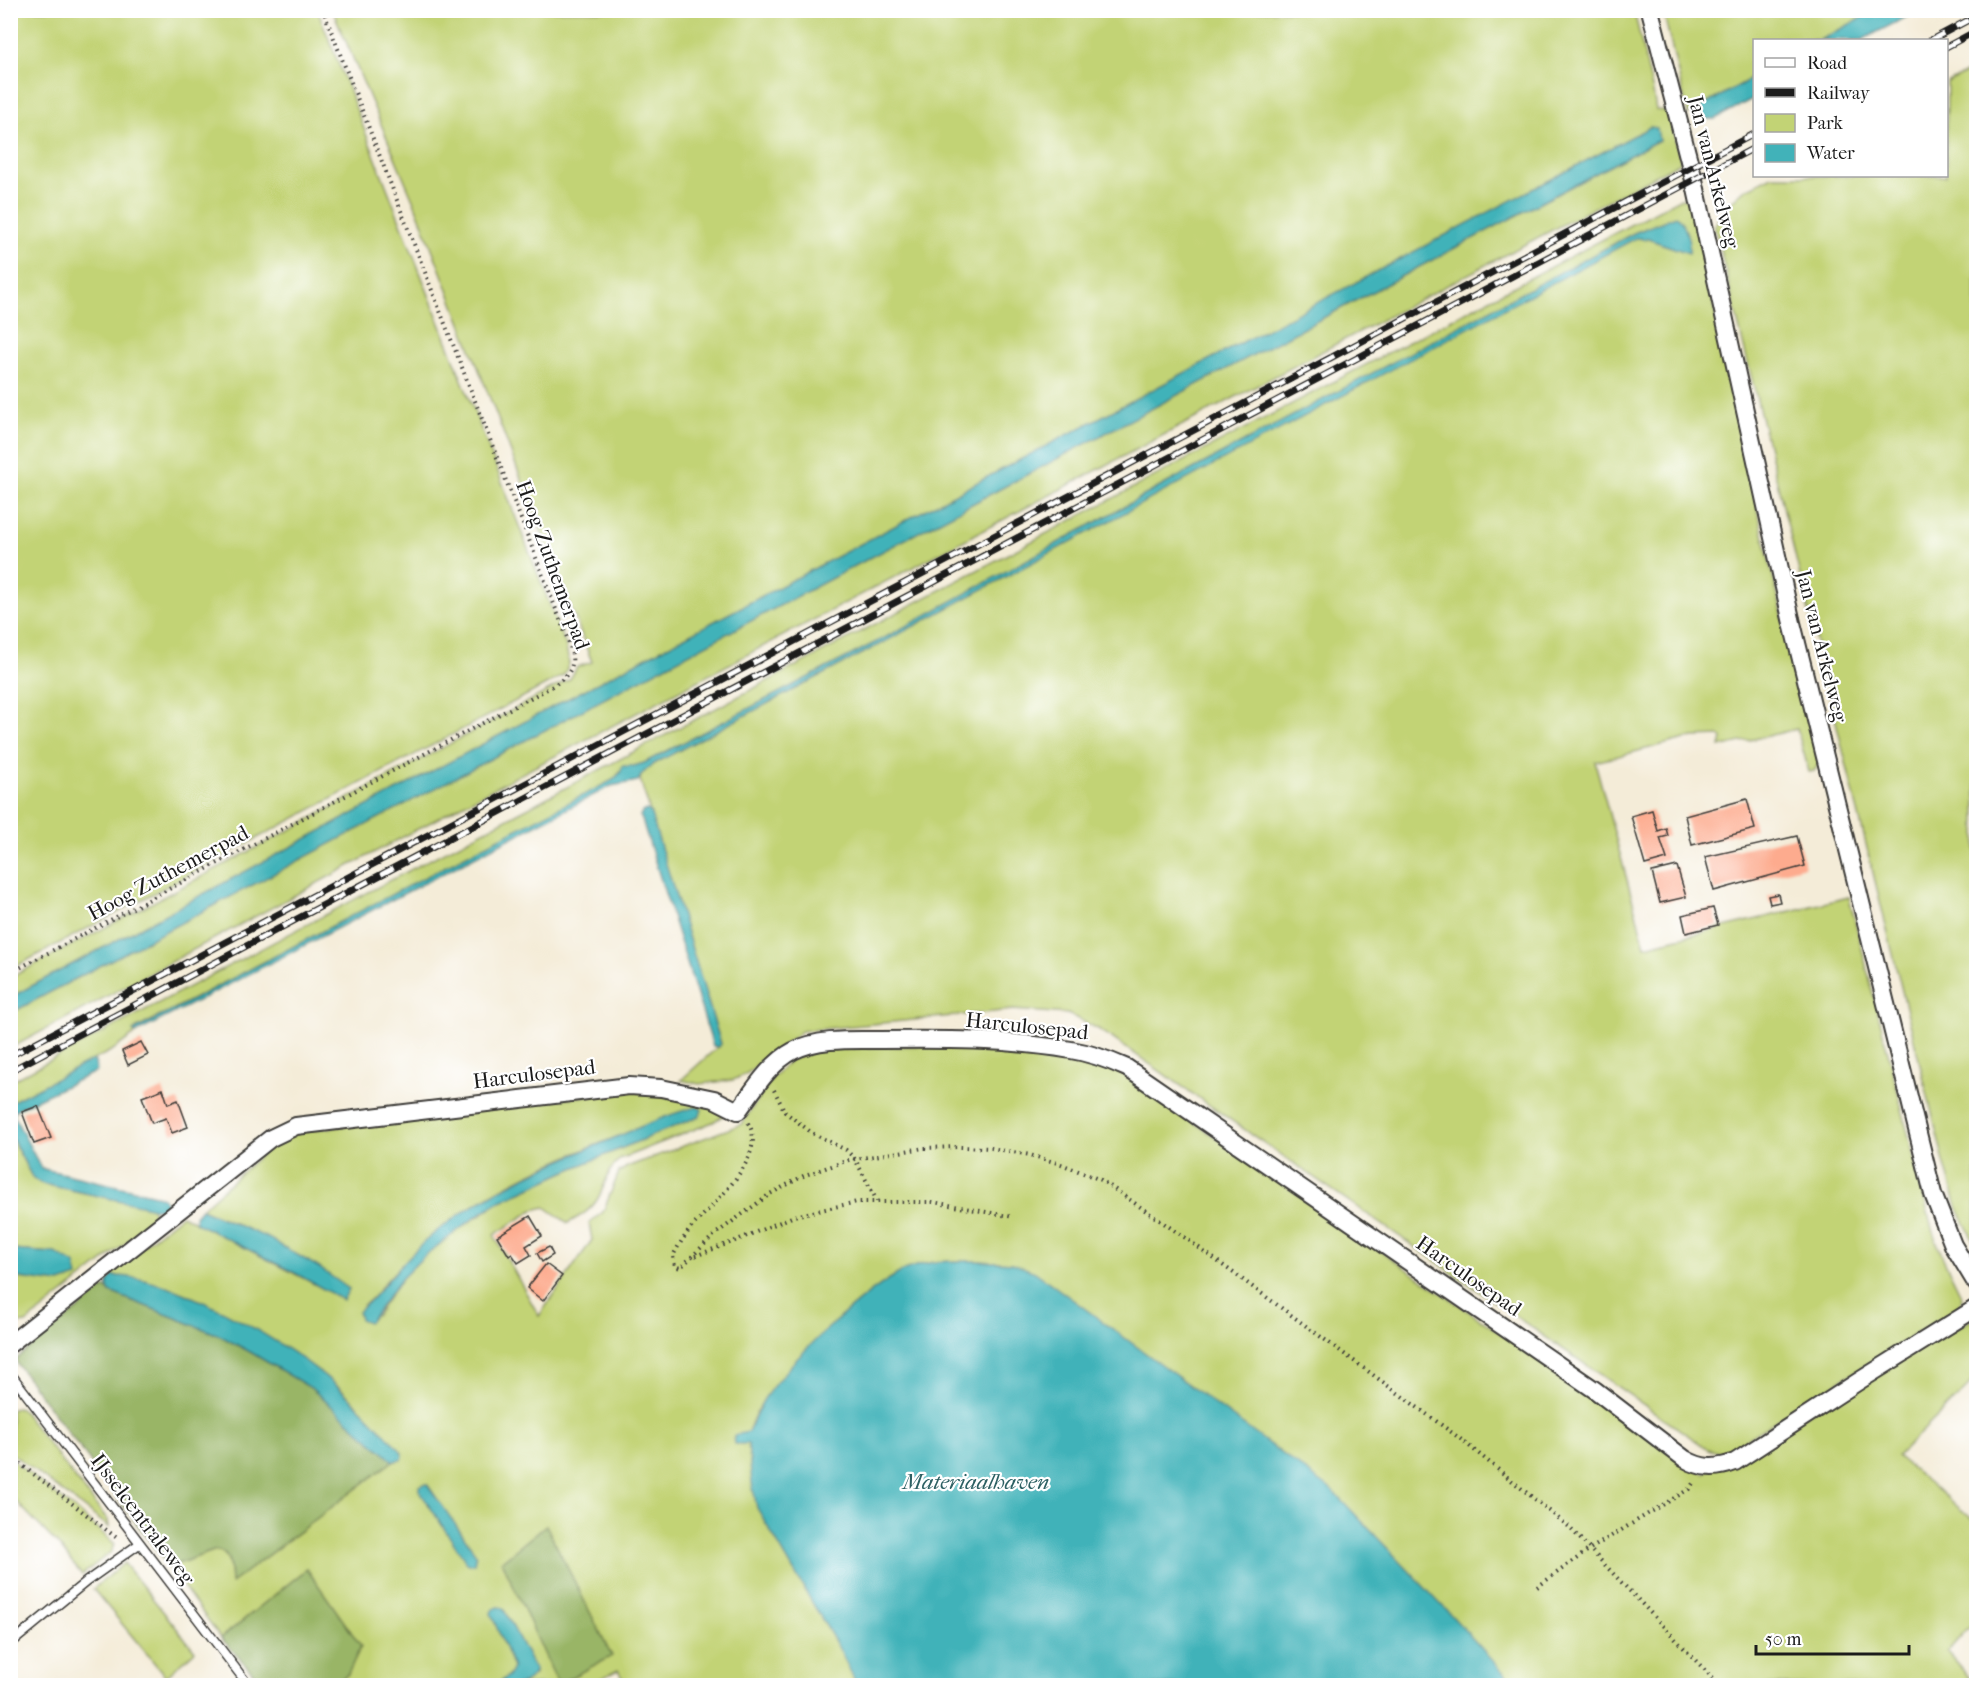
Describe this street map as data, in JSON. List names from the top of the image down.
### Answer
{
  "streets": {
    "street": ["Jan van Arkelweg", "Harculosepad"],
    "lane": ["IJsselcentraleweg"],
    "path": ["Hoog Zuthemerpad"]
  },
  "water": ["Materiaalhaven"],
  "legend": [
    "Road",
    "Railway",
    "Park",
    "Water"
  ],
  "scale_bar": "50 m"
}
